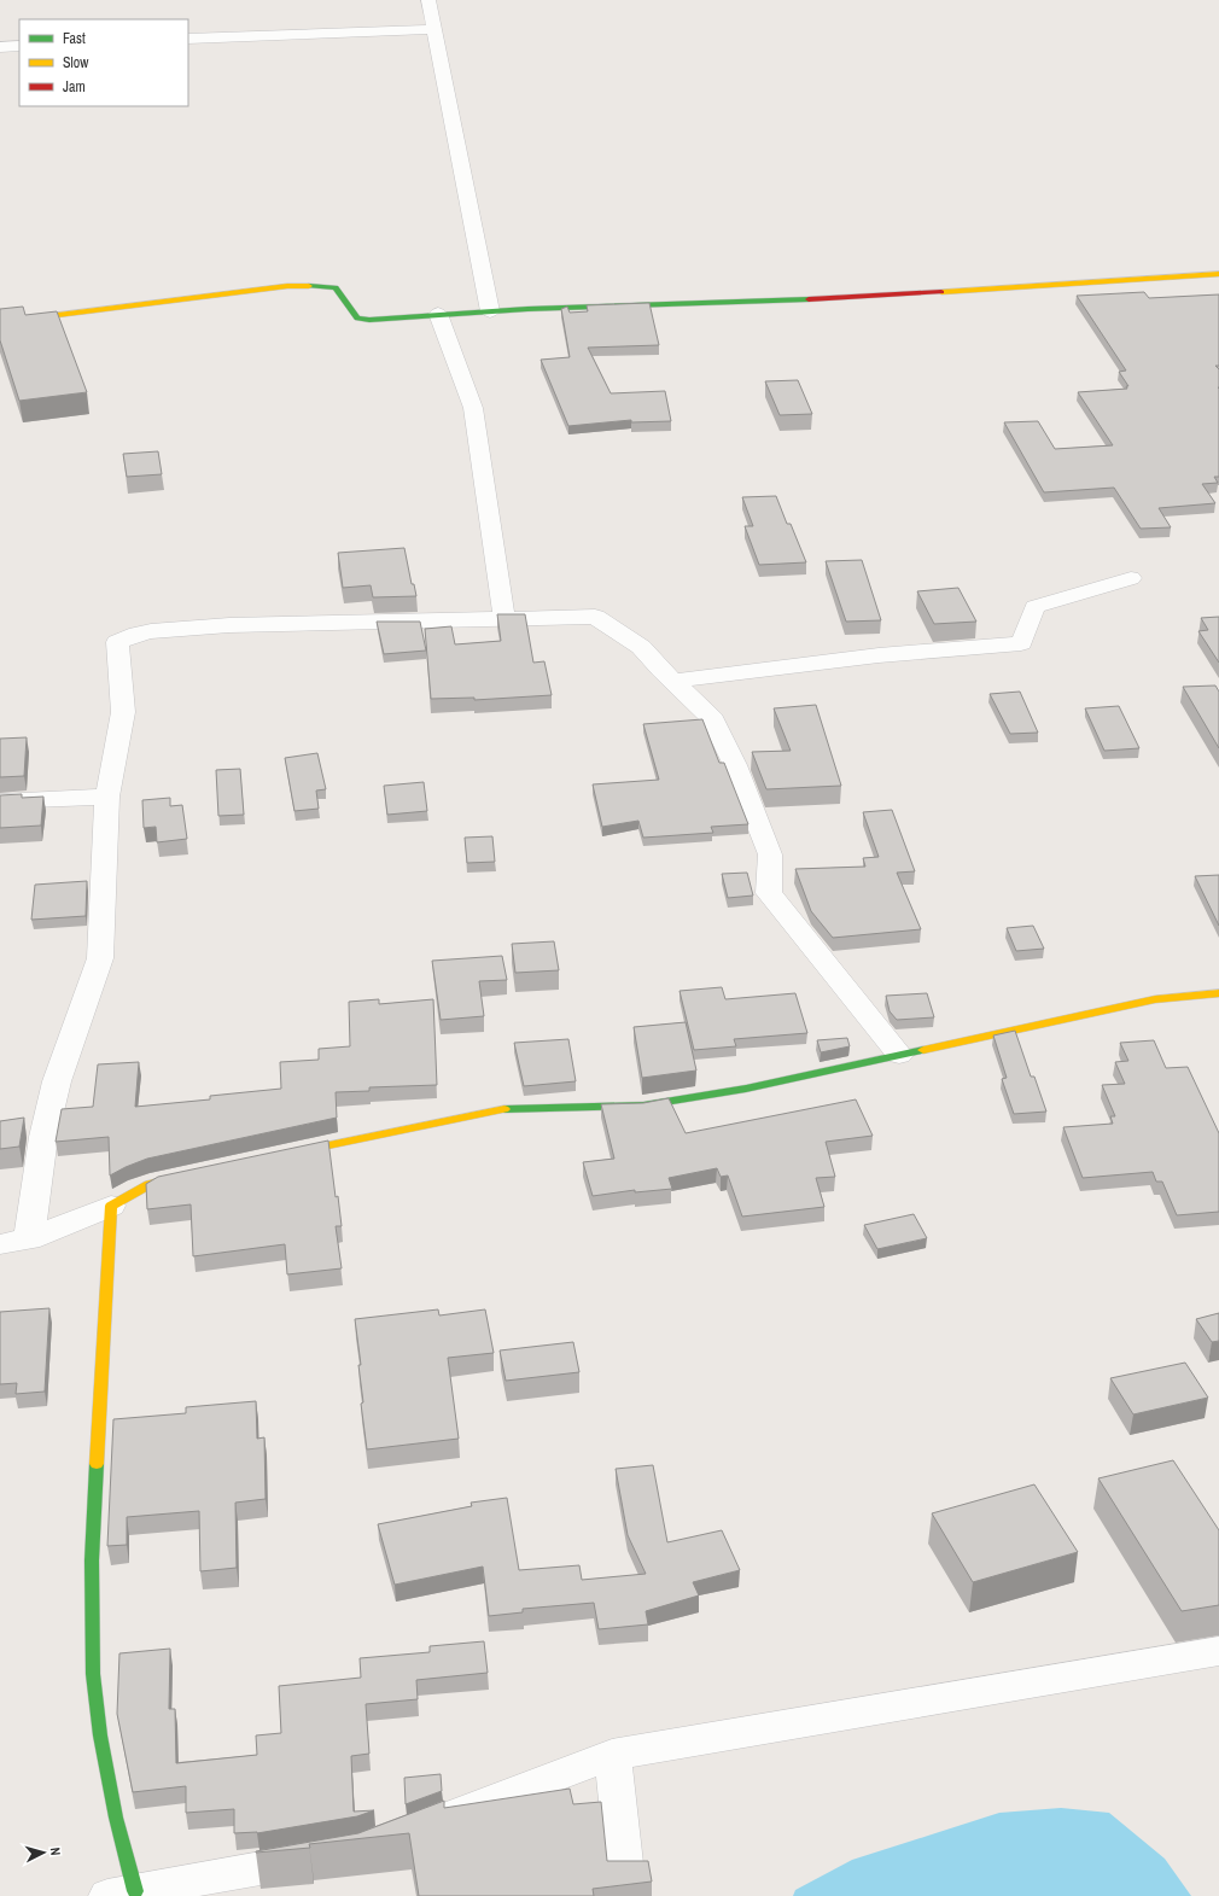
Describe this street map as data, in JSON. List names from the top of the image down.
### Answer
{
  "legend": ["Fast", "Slow", "Jam"],
  "north": "right"
}
